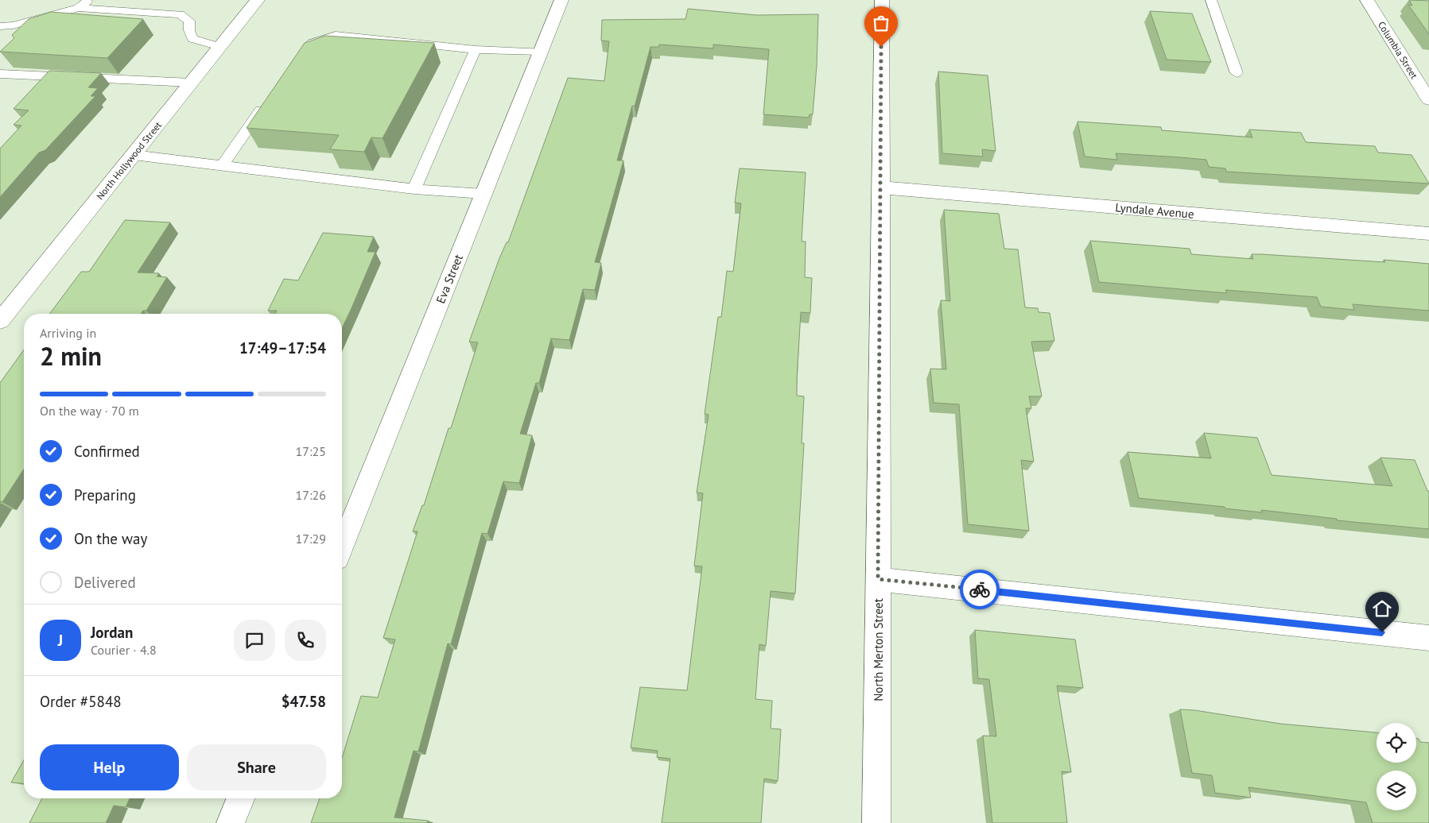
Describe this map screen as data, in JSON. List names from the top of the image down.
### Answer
{
  "streets": {
    "street": [
      "Columbia Street",
      "North Hollywood Street",
      "Lyndale Avenue",
      "Eva Street",
      "North Merton Street"
    ]
  },
  "crossings": [
    ["Lyndale Avenue", "North Merton Street"]
  ],
  "page": {
    "heading": ["2 min", "Arriving in", "17:49–17:54"],
    "panel": [
      "Jordan",
      "Courier · 4.8",
      "Order #5848",
      "$47.58"
    ],
    "bar": "On the way · 70 m",
    "list": [
      ["Confirmed", "17:25"],
      ["Preparing", "17:26"],
      ["On the way", "17:29"],
      "Delivered"
    ],
    "round": "J",
    "buttons": ["Help", "Share"]
  }
}
